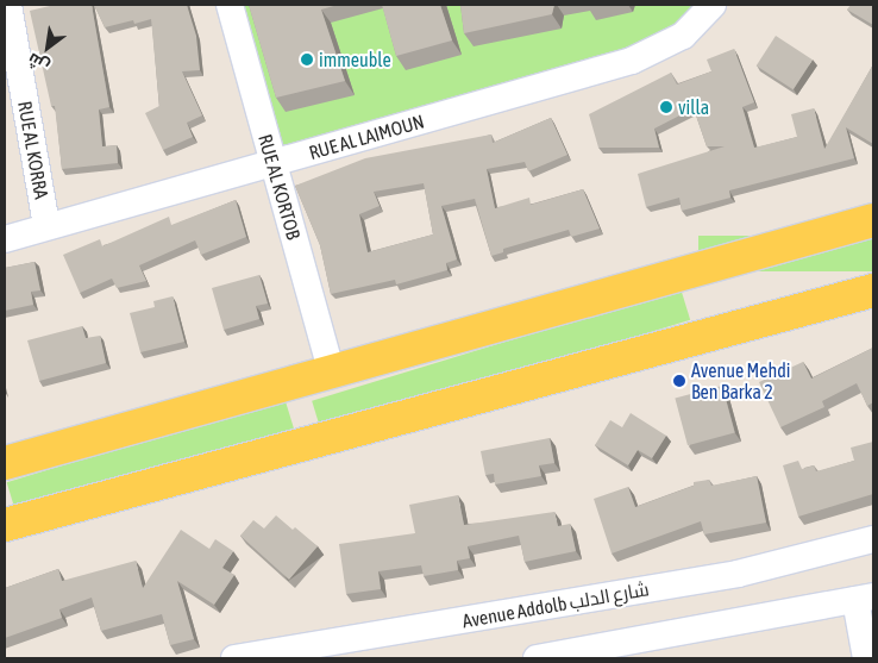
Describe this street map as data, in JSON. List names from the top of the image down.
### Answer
{
  "streets": {
    "street": [
      "RUE AL LAIMOUN",
      "RUE AL KORRA",
      "RUE AL KORTOB",
      "Avenue Addolb شارع الدلب"
    ]
  },
  "crossings": [
    ["RUE AL LAIMOUN", "RUE AL KORRA"],
    ["RUE AL LAIMOUN", "RUE AL KORTOB"]
  ],
  "places": ["immeuble", "villa", "Avenue Mehdi Ben Barka 2"],
  "north": "bottom left"
}
